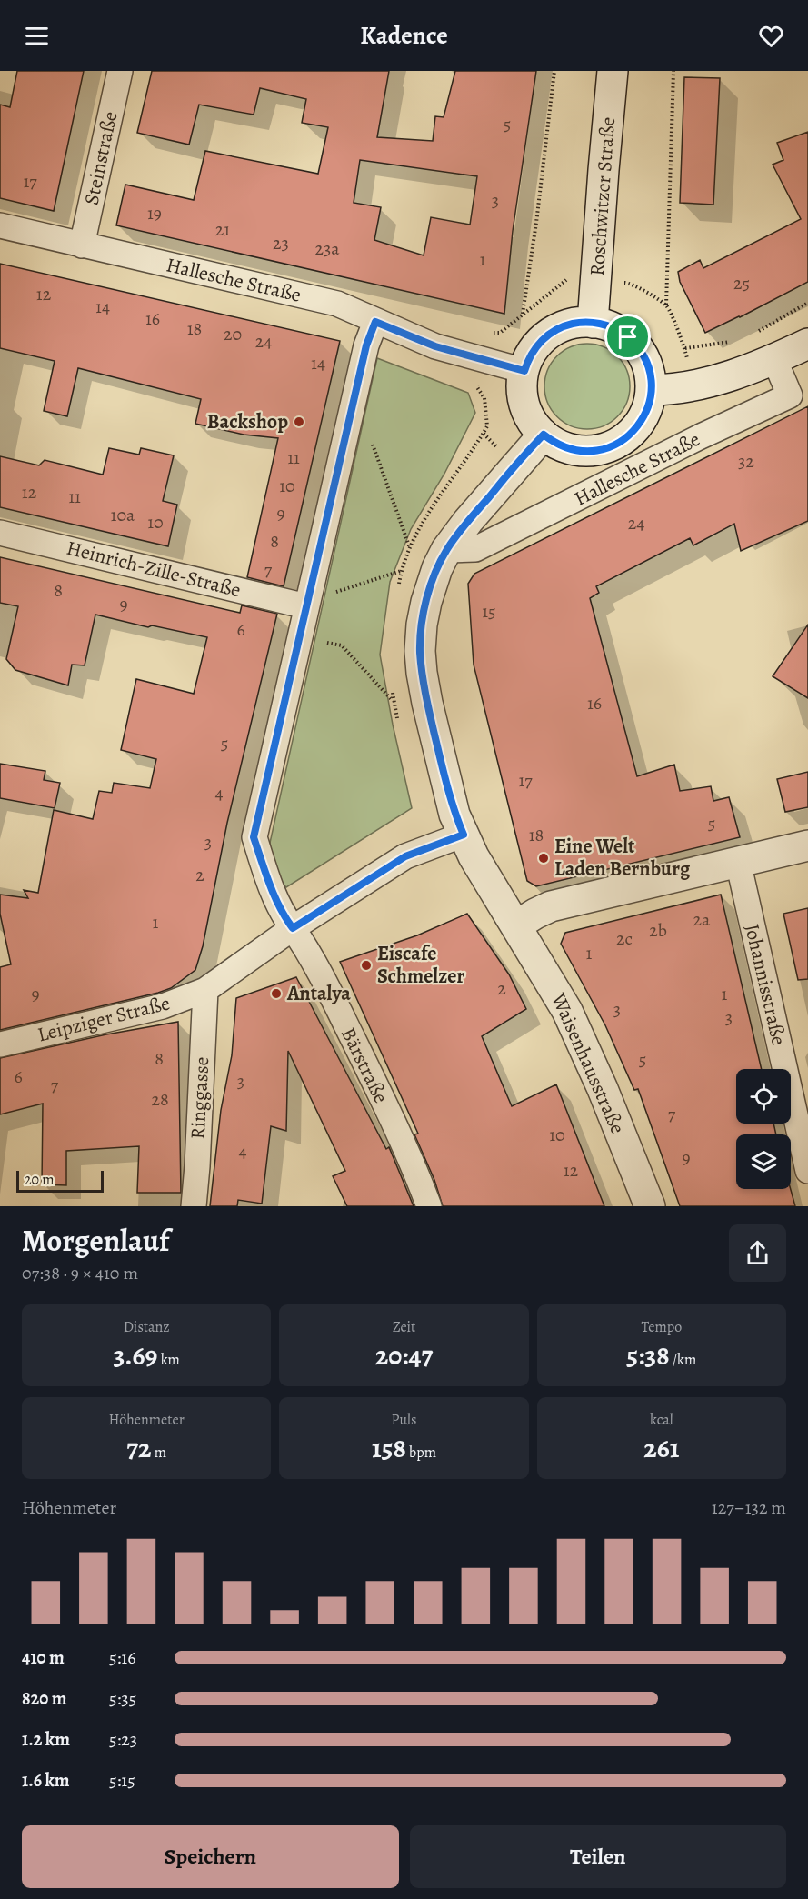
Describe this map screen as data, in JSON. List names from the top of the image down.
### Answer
{
  "streets": {
    "street": [
      "Steinstraße",
      "Roschwitzer Straße",
      "Hallesche Straße",
      "Heinrich-Zille-Straße",
      "Johannisstraße",
      "Leipziger Straße",
      "Waisenhausstraße",
      "Bärstraße",
      "Ringgasse"
    ]
  },
  "crossings": [
    ["Steinstraße", "Hallesche Straße"],
    ["Roschwitzer Straße", "Hallesche Straße"],
    ["Roschwitzer Straße", "Waisenhausstraße"],
    ["Hallesche Straße", "Waisenhausstraße"],
    ["Hallesche Straße", "Bärstraße"],
    ["Heinrich-Zille-Straße", "Bärstraße"],
    ["Leipziger Straße", "Waisenhausstraße"],
    ["Leipziger Straße", "Bärstraße"],
    ["Leipziger Straße", "Ringgasse"]
  ],
  "places": [
    "Backshop",
    "Eine Welt Laden Bernburg",
    "Eiscafe Schmelzer",
    "Antalya"
  ],
  "house_numbers": [
    "5",
    "17",
    "3",
    "19",
    "21",
    "23",
    "23a",
    "1",
    "25",
    "12",
    "14",
    "16",
    "18",
    "20",
    "24",
    "14",
    "11",
    "32",
    "10",
    "12",
    "11",
    "9",
    "10a",
    "10",
    "24",
    "8",
    "7",
    "8",
    "9",
    "15",
    "6",
    "16",
    "5",
    "17",
    "4",
    "5",
    "18",
    "3",
    "2",
    "2a",
    "1",
    "2b",
    "2c",
    "1",
    "2",
    "9",
    "1",
    "3",
    "3",
    "8",
    "5",
    "6",
    "3",
    "7",
    "28",
    "7",
    "10",
    "4",
    "9",
    "12"
  ],
  "scale_bar": "20 m",
  "page": {
    "header": "Kadence",
    "scale": "20 m",
    "heading": ["Morgenlauf", "07:38 · 9 × 410 m"],
    "stats": [
      ["Distanz", "3.69 km"],
      ["Zeit", "20:47"],
      ["Tempo", "5:38 /km"],
      ["Höhenmeter", "72 m"],
      ["Puls", "158 bpm"],
      ["kcal", "261"]
    ],
    "chart": ["Höhenmeter", "127–132 m"],
    "list": [
      {
        "name": "410 m",
        "note": "5:16"
      },
      {
        "name": "820 m",
        "note": "5:35"
      },
      {
        "name": "1.2 km",
        "note": "5:23"
      },
      {
        "name": "1.6 km",
        "note": "5:15"
      }
    ],
    "buttons": ["Speichern", "Teilen"]
  }
}
